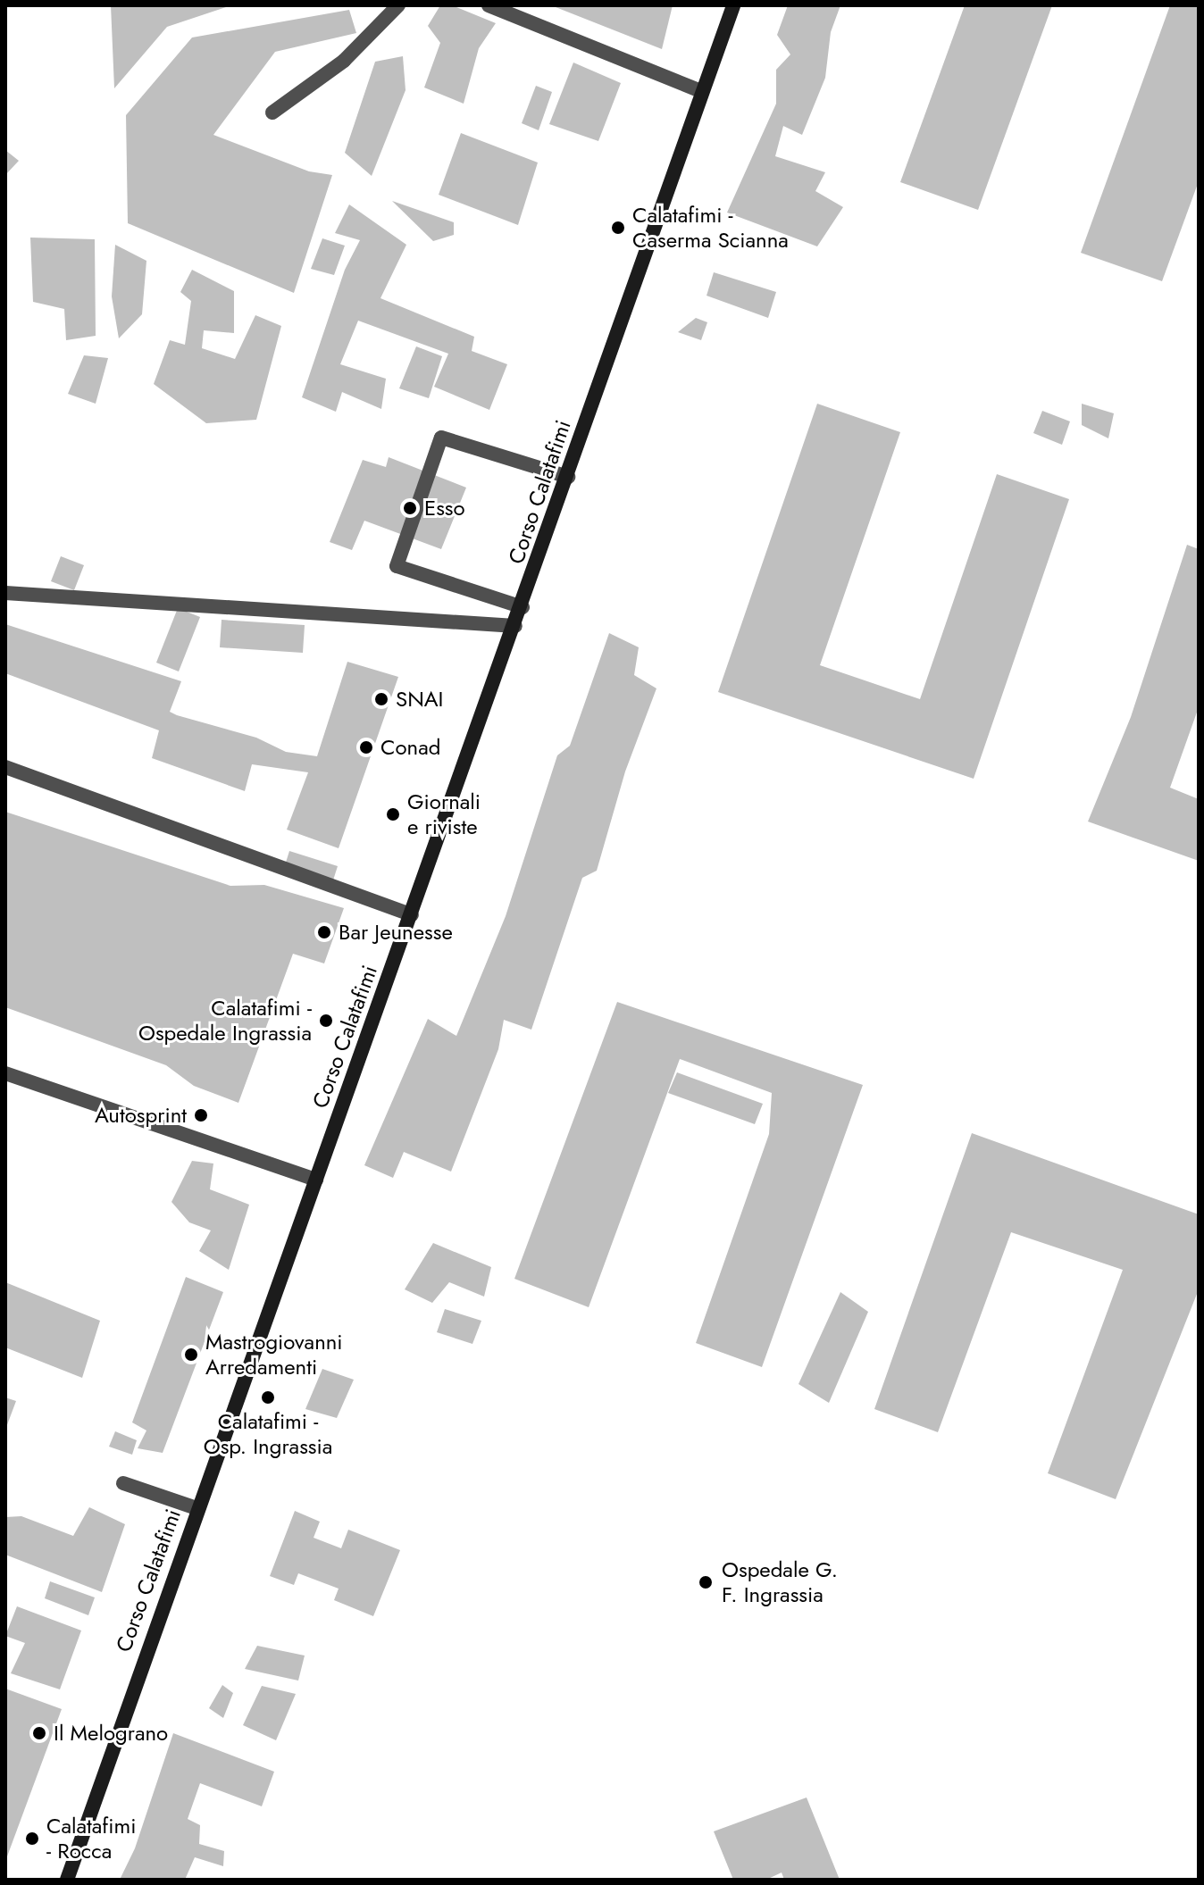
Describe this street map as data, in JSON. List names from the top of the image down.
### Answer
{
  "streets": {
    "main road": ["Corso Calatafimi"]
  },
  "places": [
    "Calatafimi - Caserma Scianna",
    "Esso",
    "SNAI",
    "Conad",
    "Giornali e riviste",
    "Bar Jeunesse",
    "Calatafimi - Ospedale Ingrassia",
    "Autosprint",
    "Mastrogiovanni Arredamenti",
    "Calatafimi - Osp. Ingrassia",
    "Ospedale G. F. Ingrassia",
    "Il Melograno",
    "Calatafimi - Rocca"
  ]
}
